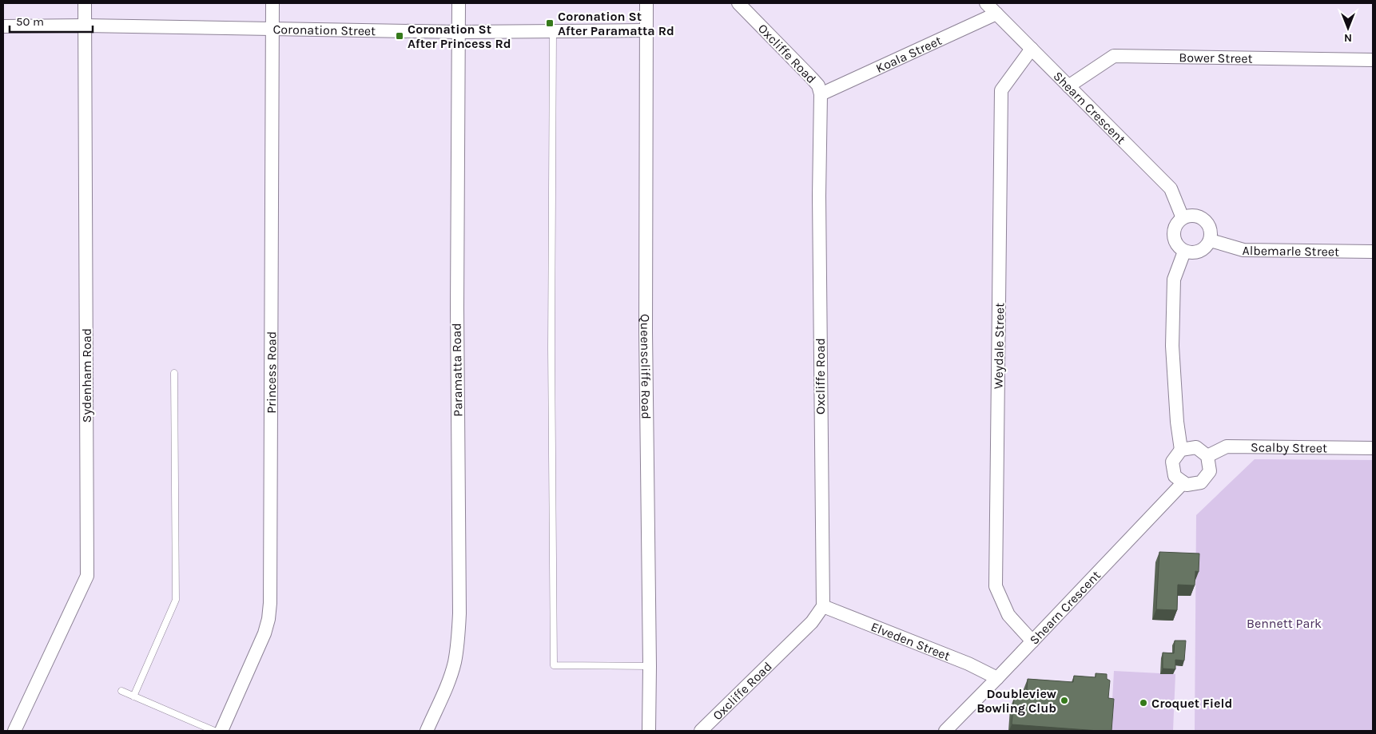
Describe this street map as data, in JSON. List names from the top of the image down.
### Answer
{
  "streets": {
    "street": [
      "Coronation Street",
      "Oxcliffe Road",
      "Koala Street",
      "Bower Street",
      "Shearn Crescent",
      "Albemarle Street",
      "Weydale Street",
      "Queenscliffe Road",
      "Paramatta Road",
      "Princess Road",
      "Sydenham Road",
      "Scalby Street",
      "Elveden Street"
    ]
  },
  "crossings": [
    ["Coronation Street", "Queenscliffe Road"],
    ["Coronation Street", "Paramatta Road"],
    ["Coronation Street", "Princess Road"],
    ["Coronation Street", "Sydenham Road"],
    ["Oxcliffe Road", "Koala Street"],
    ["Oxcliffe Road", "Elveden Street"],
    ["Koala Street", "Shearn Crescent"],
    ["Bower Street", "Shearn Crescent"],
    ["Shearn Crescent", "Albemarle Street"],
    ["Shearn Crescent", "Weydale Street"],
    ["Shearn Crescent", "Scalby Street"],
    ["Shearn Crescent", "Elveden Street"]
  ],
  "parks": ["Bennett Park"],
  "places": {
    "transit": ["Coronation St After Paramatta Rd", "Coronation St After Princess Rd"],
    "other": ["Doubleview Bowling Club", "Croquet Field"]
  },
  "scale_bar": "50 m",
  "north": "bottom"
}
